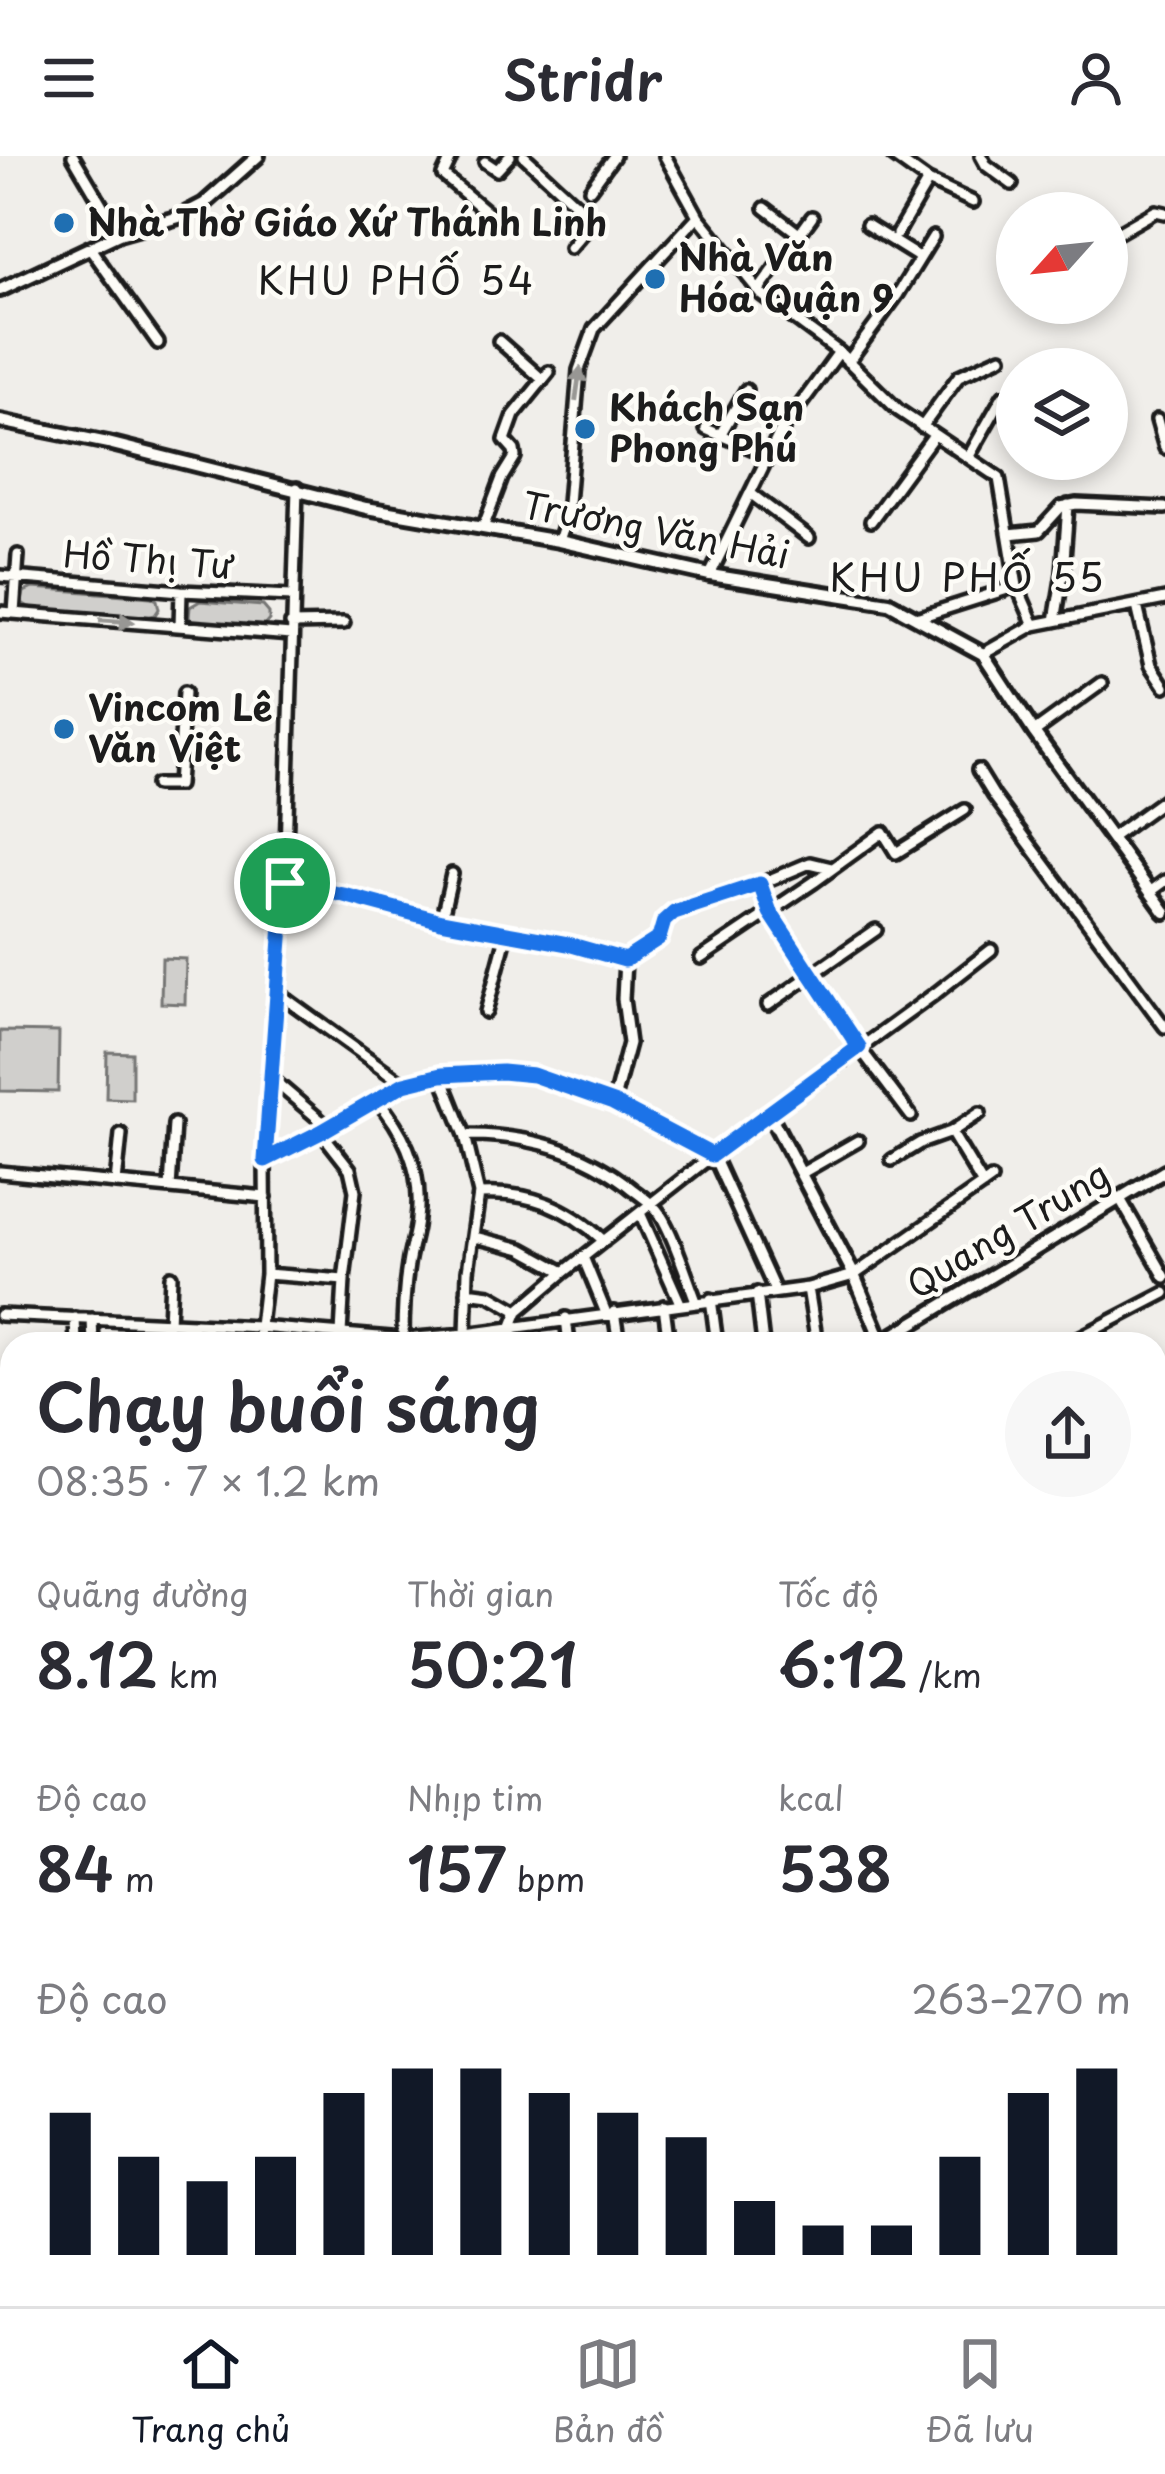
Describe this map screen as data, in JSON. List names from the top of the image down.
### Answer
{
  "streets": {
    "street": ["Trương Văn Hải", "Hồ Thị Tư", "Quang Trung"]
  },
  "districts": ["KHU PHỐ 54", "KHU PHỐ 55"],
  "places": [
    "Nhà Thờ Giáo Xứ Thánh Linh",
    "Nhà Văn Hóa Quận 9",
    "Khách Sạn Phong Phú",
    "Vincom Lê Văn Việt"
  ],
  "north": "bottom left",
  "page": {
    "header": "Stridr",
    "heading": ["Chạy buổi sáng", "08:35 · 7 × 1.2 km"],
    "stats": [
      ["Quãng đường", "8.12 km"],
      ["Thời gian", "50:21"],
      ["Tốc độ", "6:12 /km"],
      ["Độ cao", "84 m"],
      ["Nhịp tim", "157 bpm"],
      ["kcal", "538"]
    ],
    "chart": ["Độ cao", "263–270 m"],
    "tabs": ["Trang chủ", "Bản đồ", "Đã lưu"]
  }
}
